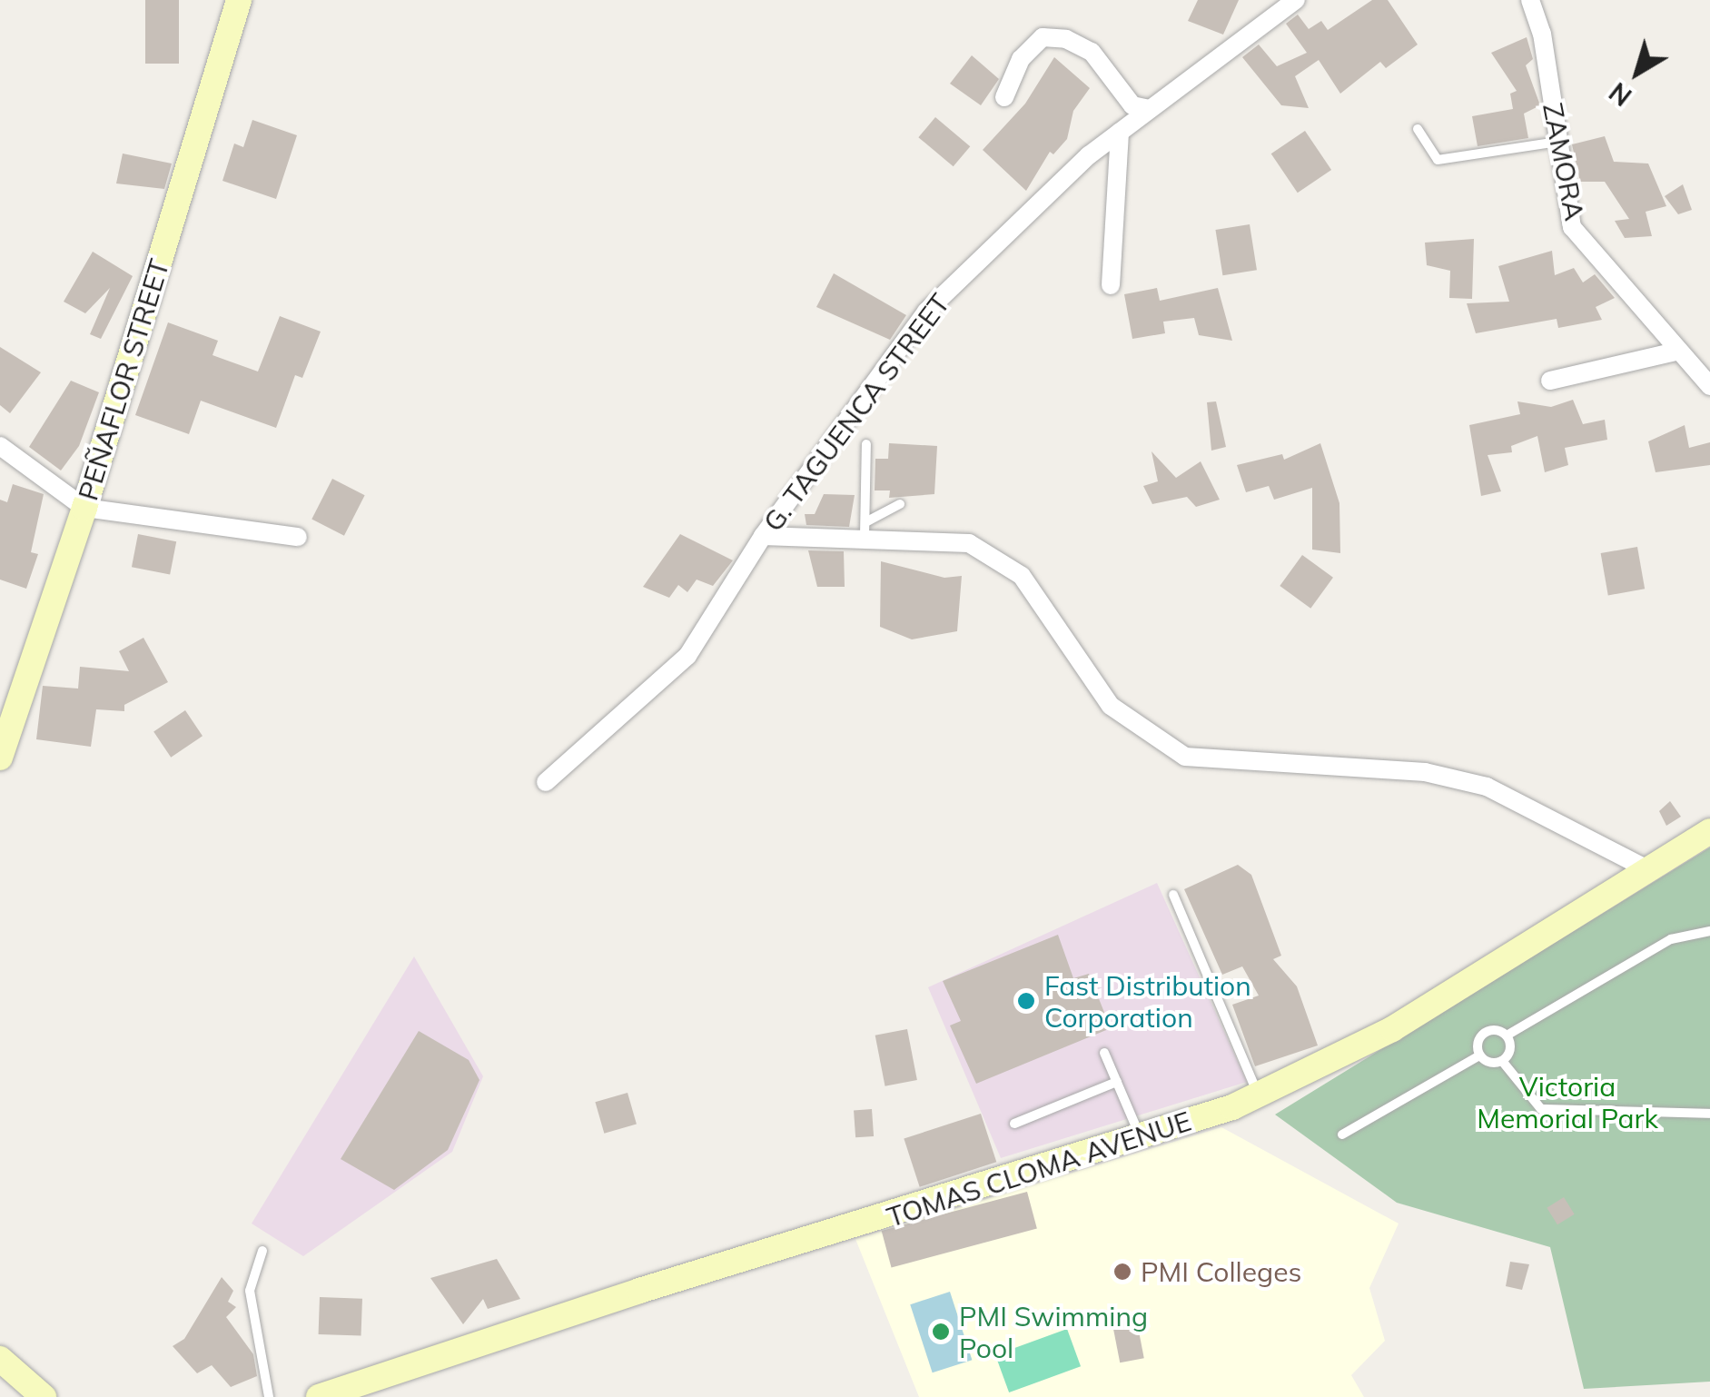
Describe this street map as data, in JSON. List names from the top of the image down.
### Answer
{
  "streets": {
    "main road": ["PEÑAFLOR STREET", "TOMAS CLOMA AVENUE"],
    "street": ["ZAMORA", "G. TAGUENCA STREET"]
  },
  "parks": ["Victoria Memorial Park"],
  "places": ["Fast Distribution Corporation", "PMI Colleges", "PMI Swimming Pool"],
  "north": "bottom left"
}
